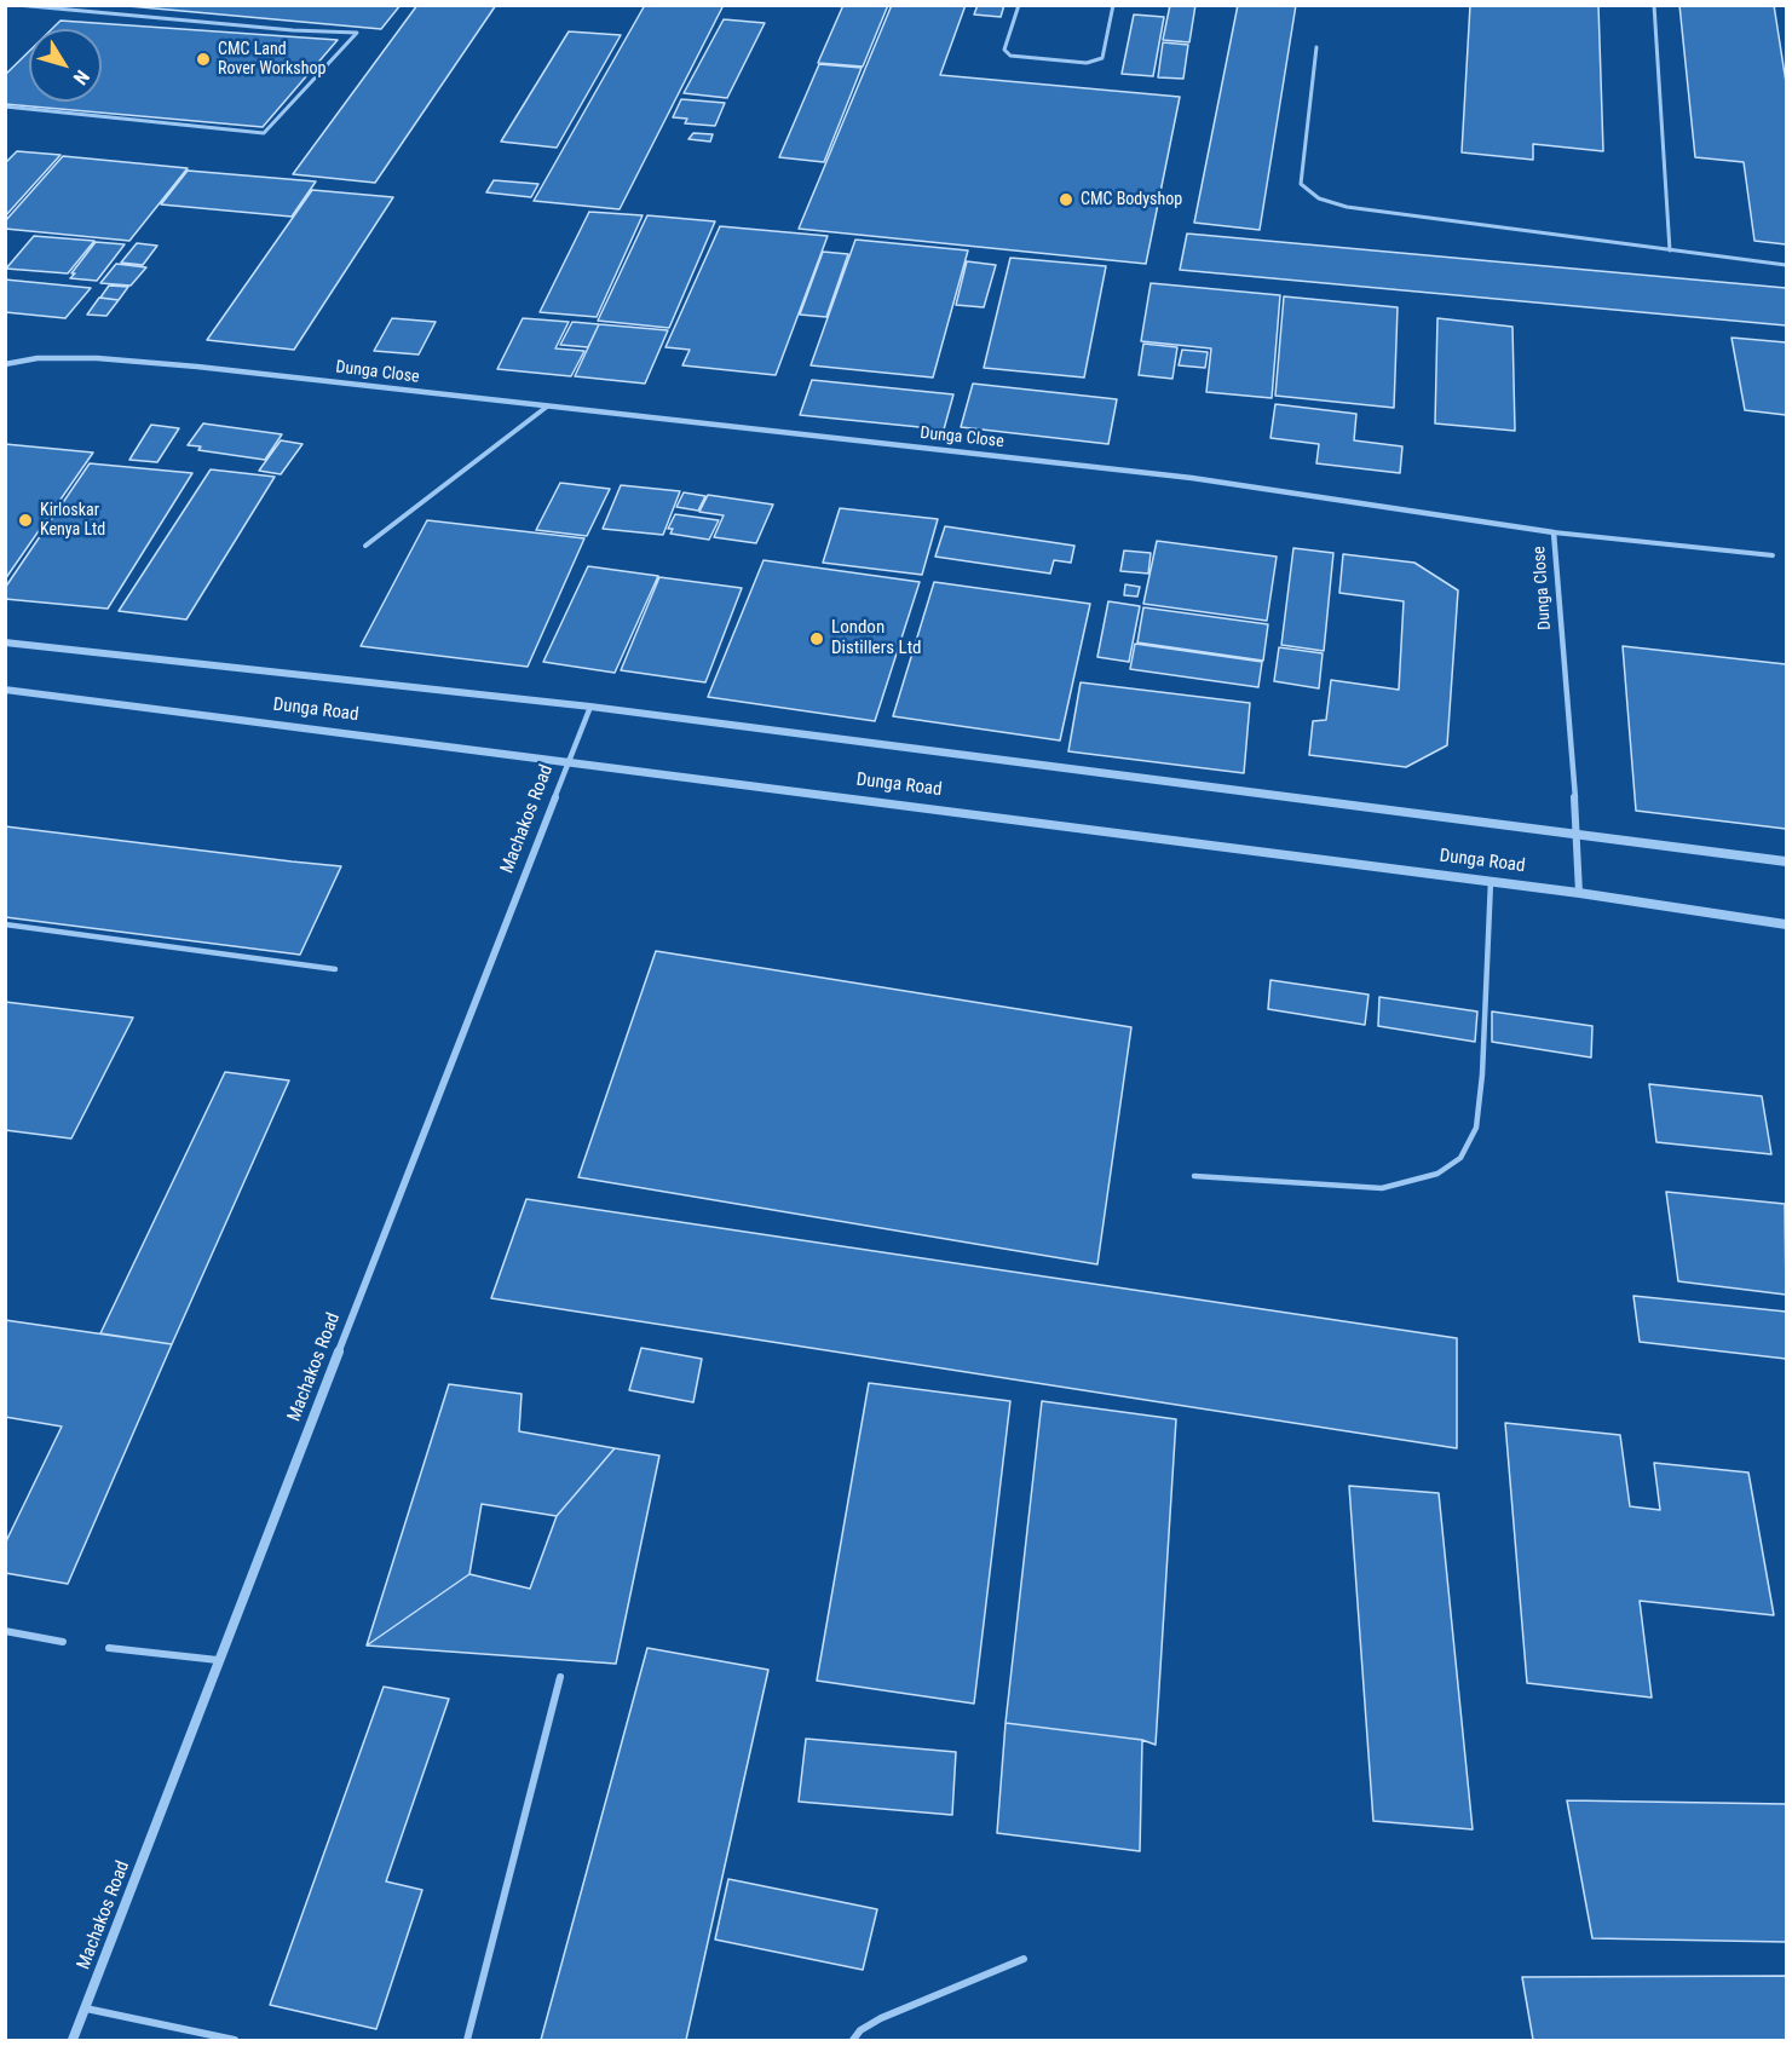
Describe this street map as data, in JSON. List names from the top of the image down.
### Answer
{
  "streets": {
    "street": ["Dunga Close", "Dunga Road", "Machakos Road"]
  },
  "crossings": [
    ["Dunga Close", "Dunga Road"],
    ["Dunga Road", "Machakos Road"]
  ],
  "places": [
    "CMC Land Rover Workshop",
    "CMC Bodyshop",
    "Kirloskar Kenya Ltd",
    "London Distillers Ltd"
  ],
  "north": "bottom right"
}
